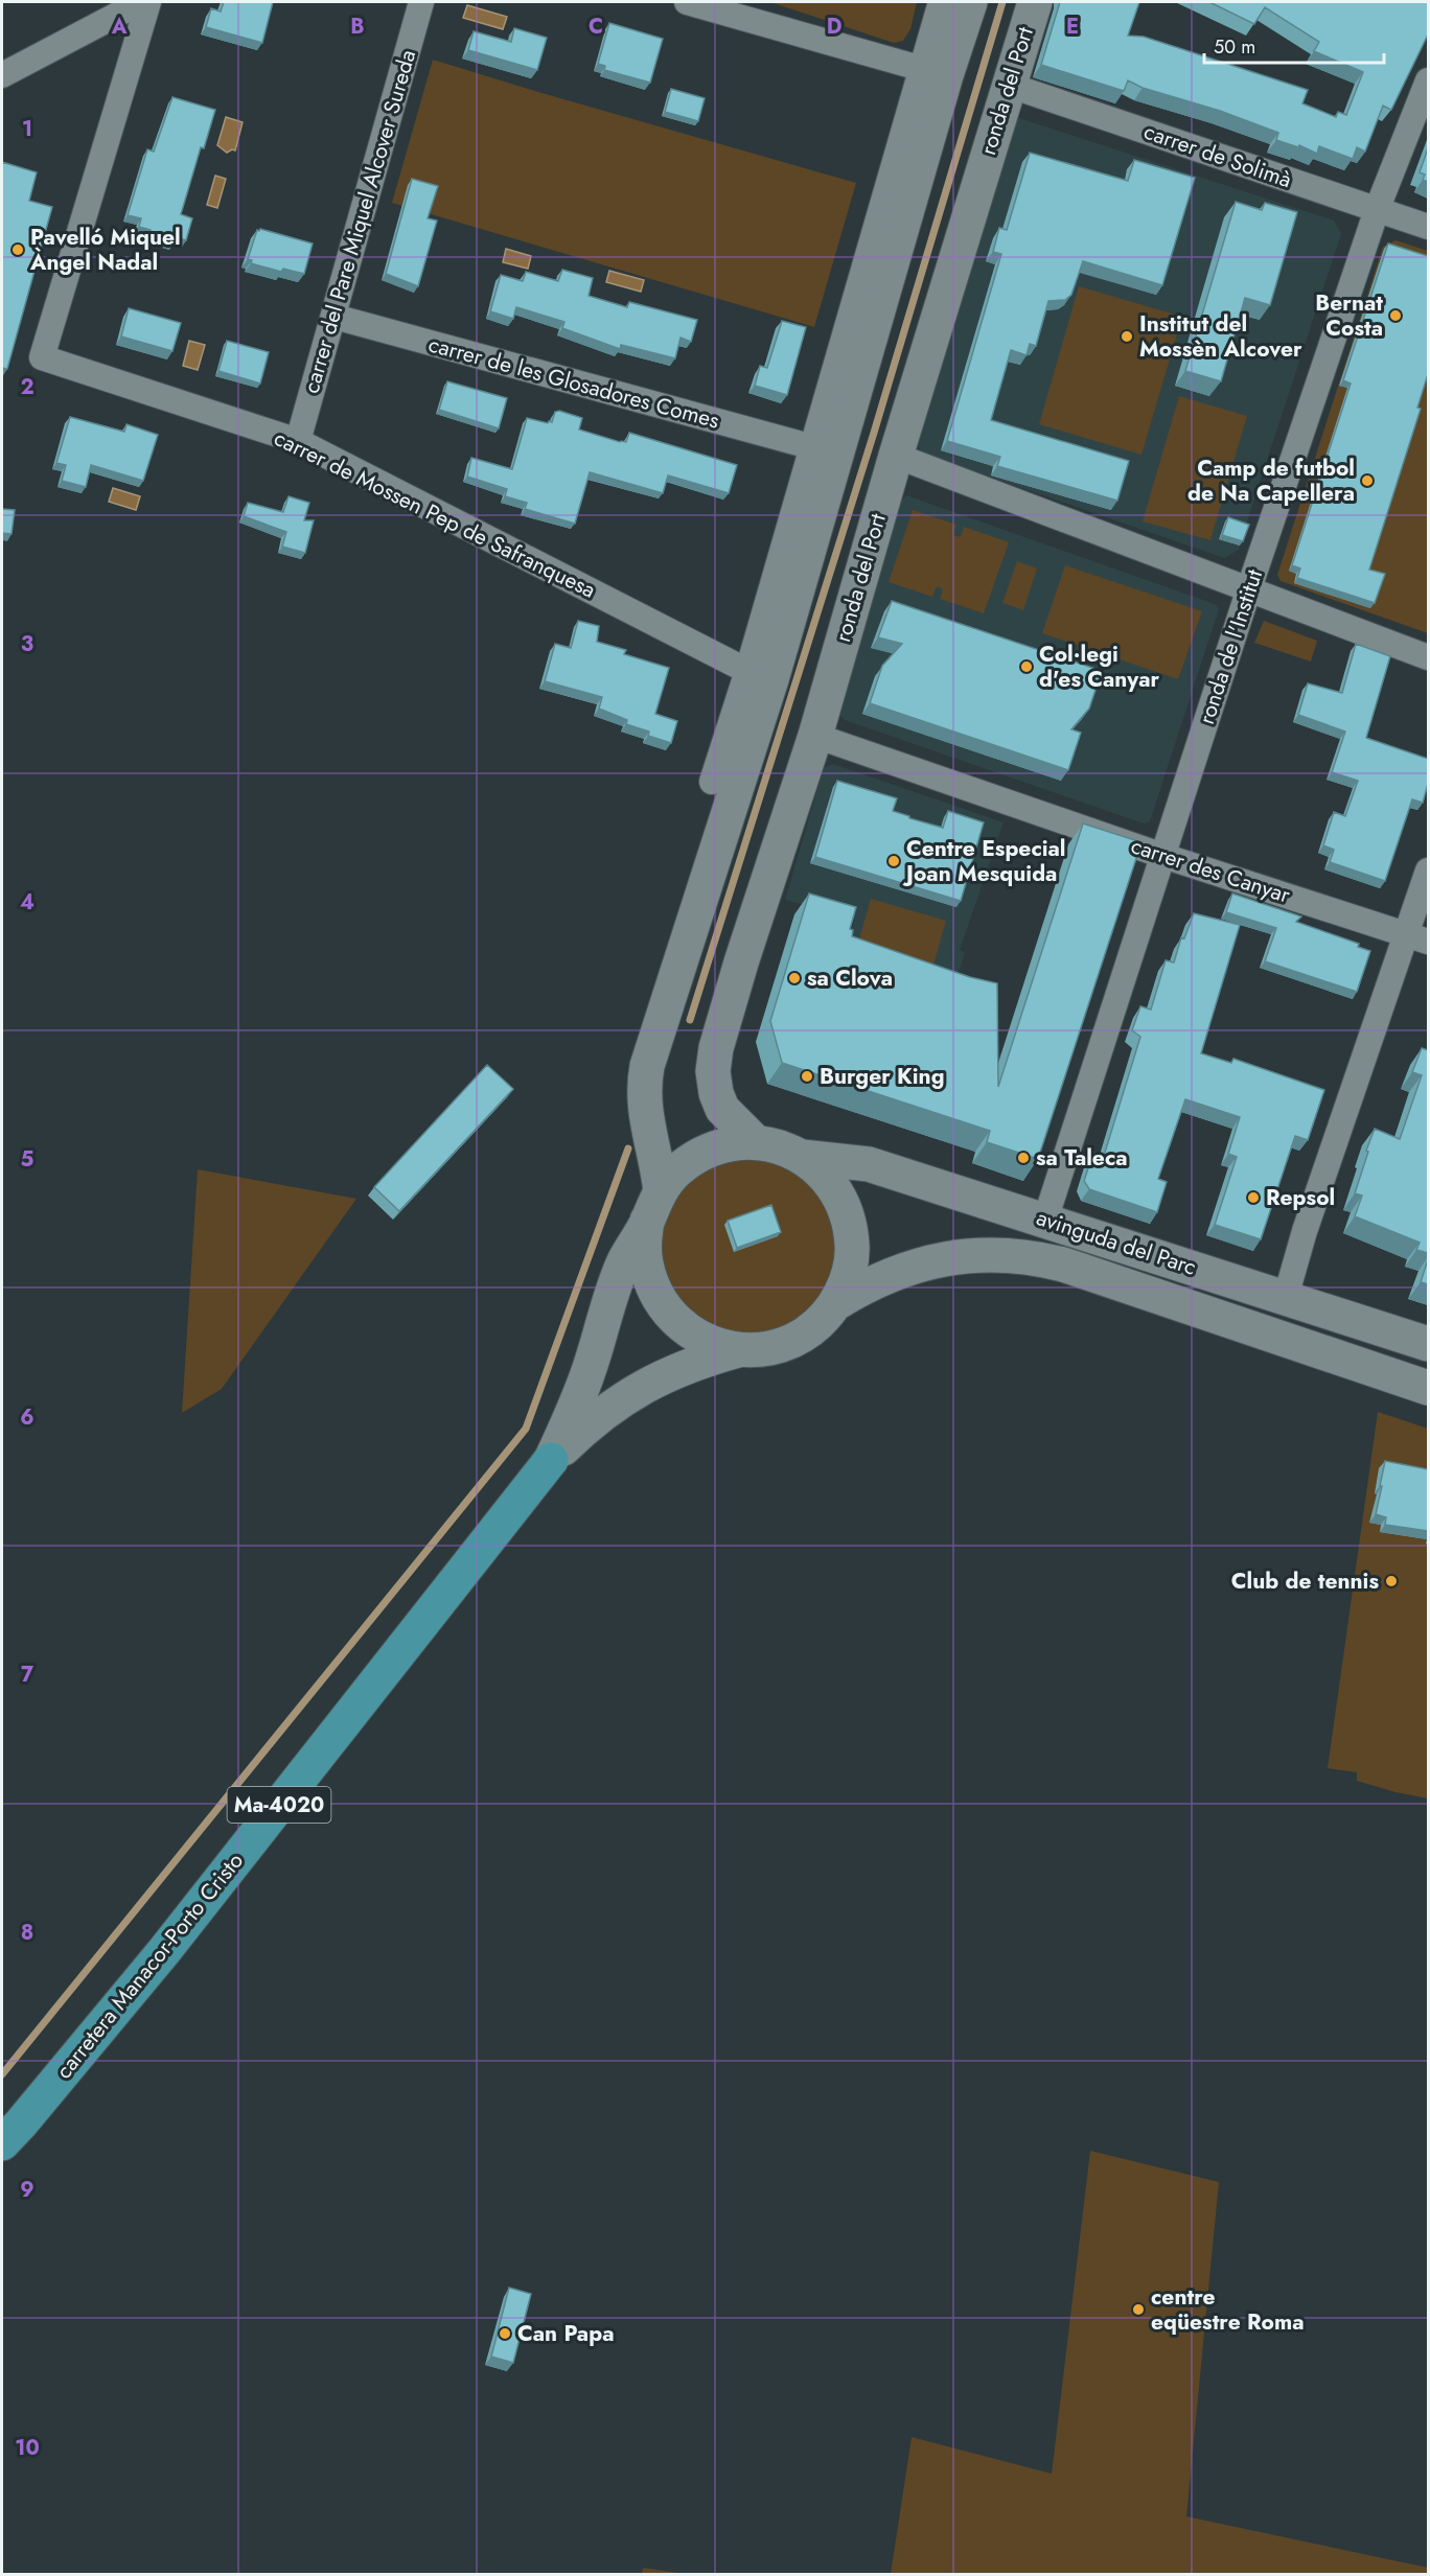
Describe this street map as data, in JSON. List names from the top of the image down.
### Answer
{
  "streets": {
    "main road": [
      "ronda del Port",
      "avinguda del Parc",
      "Ma-4020",
      "carretera Manacor-Porto Cristo"
    ],
    "street": [
      "carrer de Solimà",
      "carrer del Pare Miquel Alcover Sureda",
      "carrer de les Glosadores Comes",
      "carrer de Mossen Pep de Safranquesa",
      "ronda de l'Institut",
      "carrer des Canyar"
    ]
  },
  "crossings": [
    ["ronda del Port", "carrer de Solimà"],
    ["ronda del Port", "carrer des Canyar"],
    ["ronda del Port", "avinguda del Parc"],
    ["ronda del Port", "Ma-4020"],
    ["carrer de Solimà", "ronda de l'Institut"],
    ["carrer del Pare Miquel Alcover Sureda", "carrer de les Glosadores Comes"],
    ["carrer del Pare Miquel Alcover Sureda", "carrer de Mossen Pep de Safranquesa"],
    ["carrer de Mossen Pep de Safranquesa", "Ma-4020"],
    ["ronda de l'Institut", "carrer des Canyar"],
    ["ronda de l'Institut", "avinguda del Parc"],
    ["avinguda del Parc", "Ma-4020"],
    ["Ma-4020", "carretera Manacor-Porto Cristo"]
  ],
  "places": [
    "Pavelló Miquel Àngel Nadal",
    "Bernat Costa",
    "Institut del Mossèn Alcover",
    "Camp de futbol de Na Capellera",
    "Col·legi d'es Canyar",
    "Centre Especial Joan Mesquida",
    "sa Clova",
    "Burger King",
    "sa Taleca",
    "Repsol",
    "Club de tennis",
    "centre eqüestre Roma",
    "Can Papa"
  ],
  "scale_bar": "50 m",
  "grid": {
    "columns": [
      "A",
      "B",
      "C",
      "D",
      "E"
    ],
    "rows": [
      "1",
      "2",
      "3",
      "4",
      "5",
      "6",
      "7",
      "8",
      "9",
      "10"
    ]
  }
}
